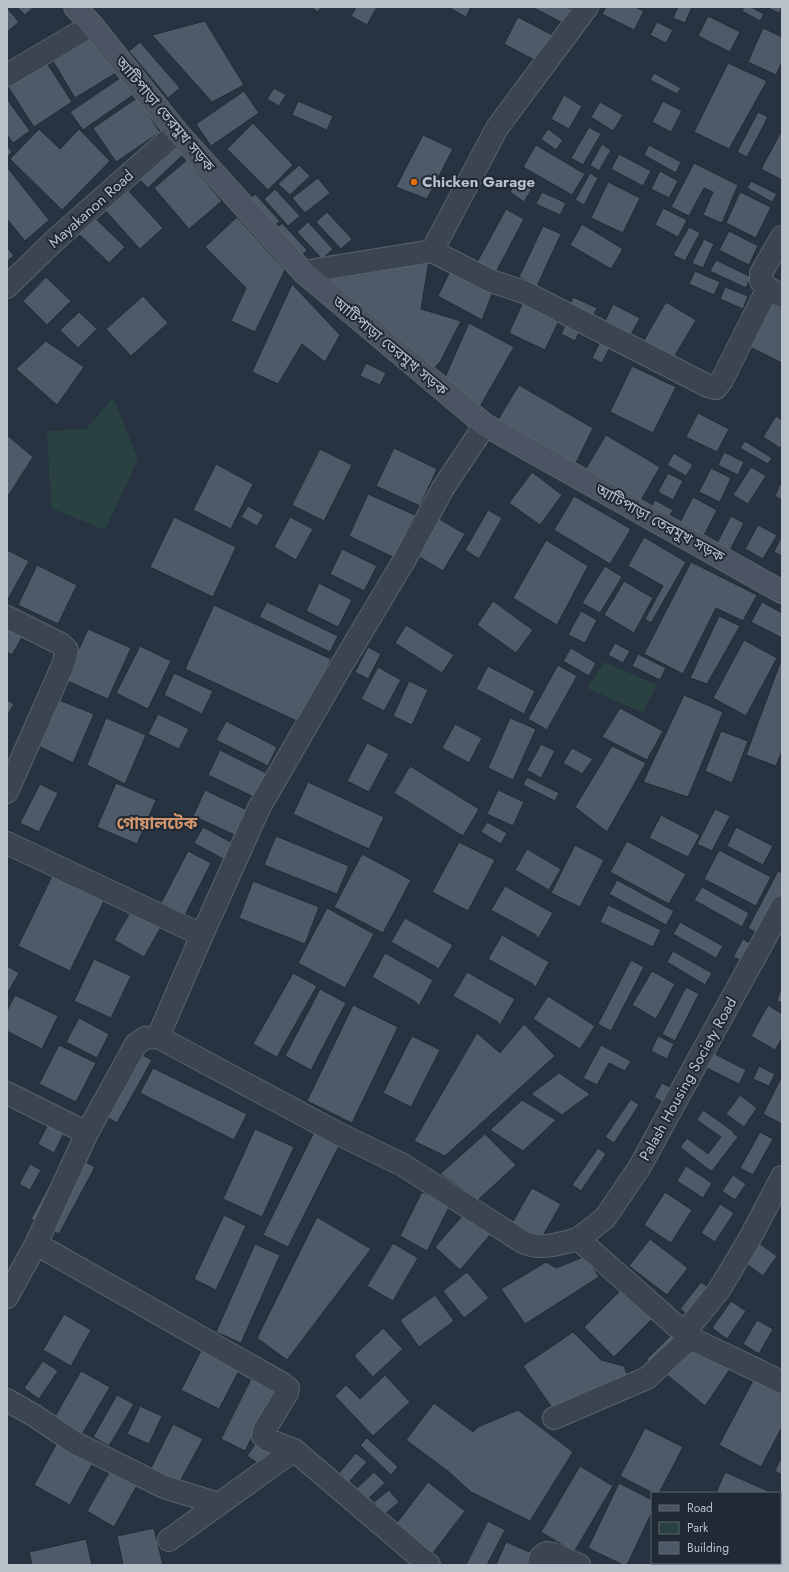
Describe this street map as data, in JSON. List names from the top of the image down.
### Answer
{
  "streets": {
    "main road": ["আটিপাড়া তেরমুখ সড়ক"],
    "street": ["Mayakanon Road", "Palash Housing Society Road"]
  },
  "crossings": [
    ["আটিপাড়া তেরমুখ সড়ক", "Mayakanon Road"]
  ],
  "districts": ["গোয়ালটেক"],
  "places": ["Chicken Garage"],
  "legend": ["Road", "Park", "Building"]
}
